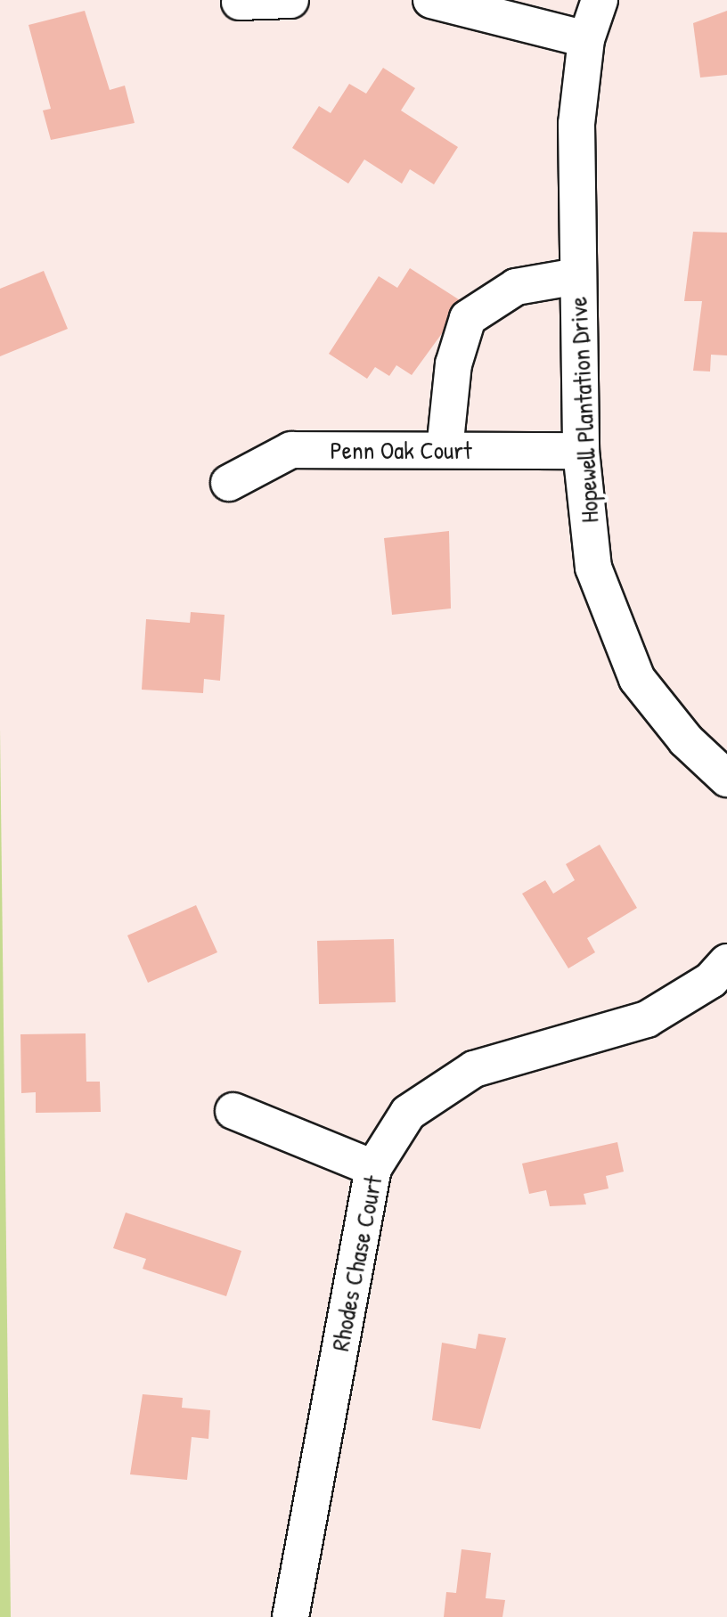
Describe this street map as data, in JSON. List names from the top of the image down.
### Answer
{
  "streets": {
    "street": ["Hopewell Plantation Drive", "Penn Oak Court", "Rhodes Chase Court"]
  },
  "crossings": [
    ["Hopewell Plantation Drive", "Penn Oak Court"]
  ]
}
